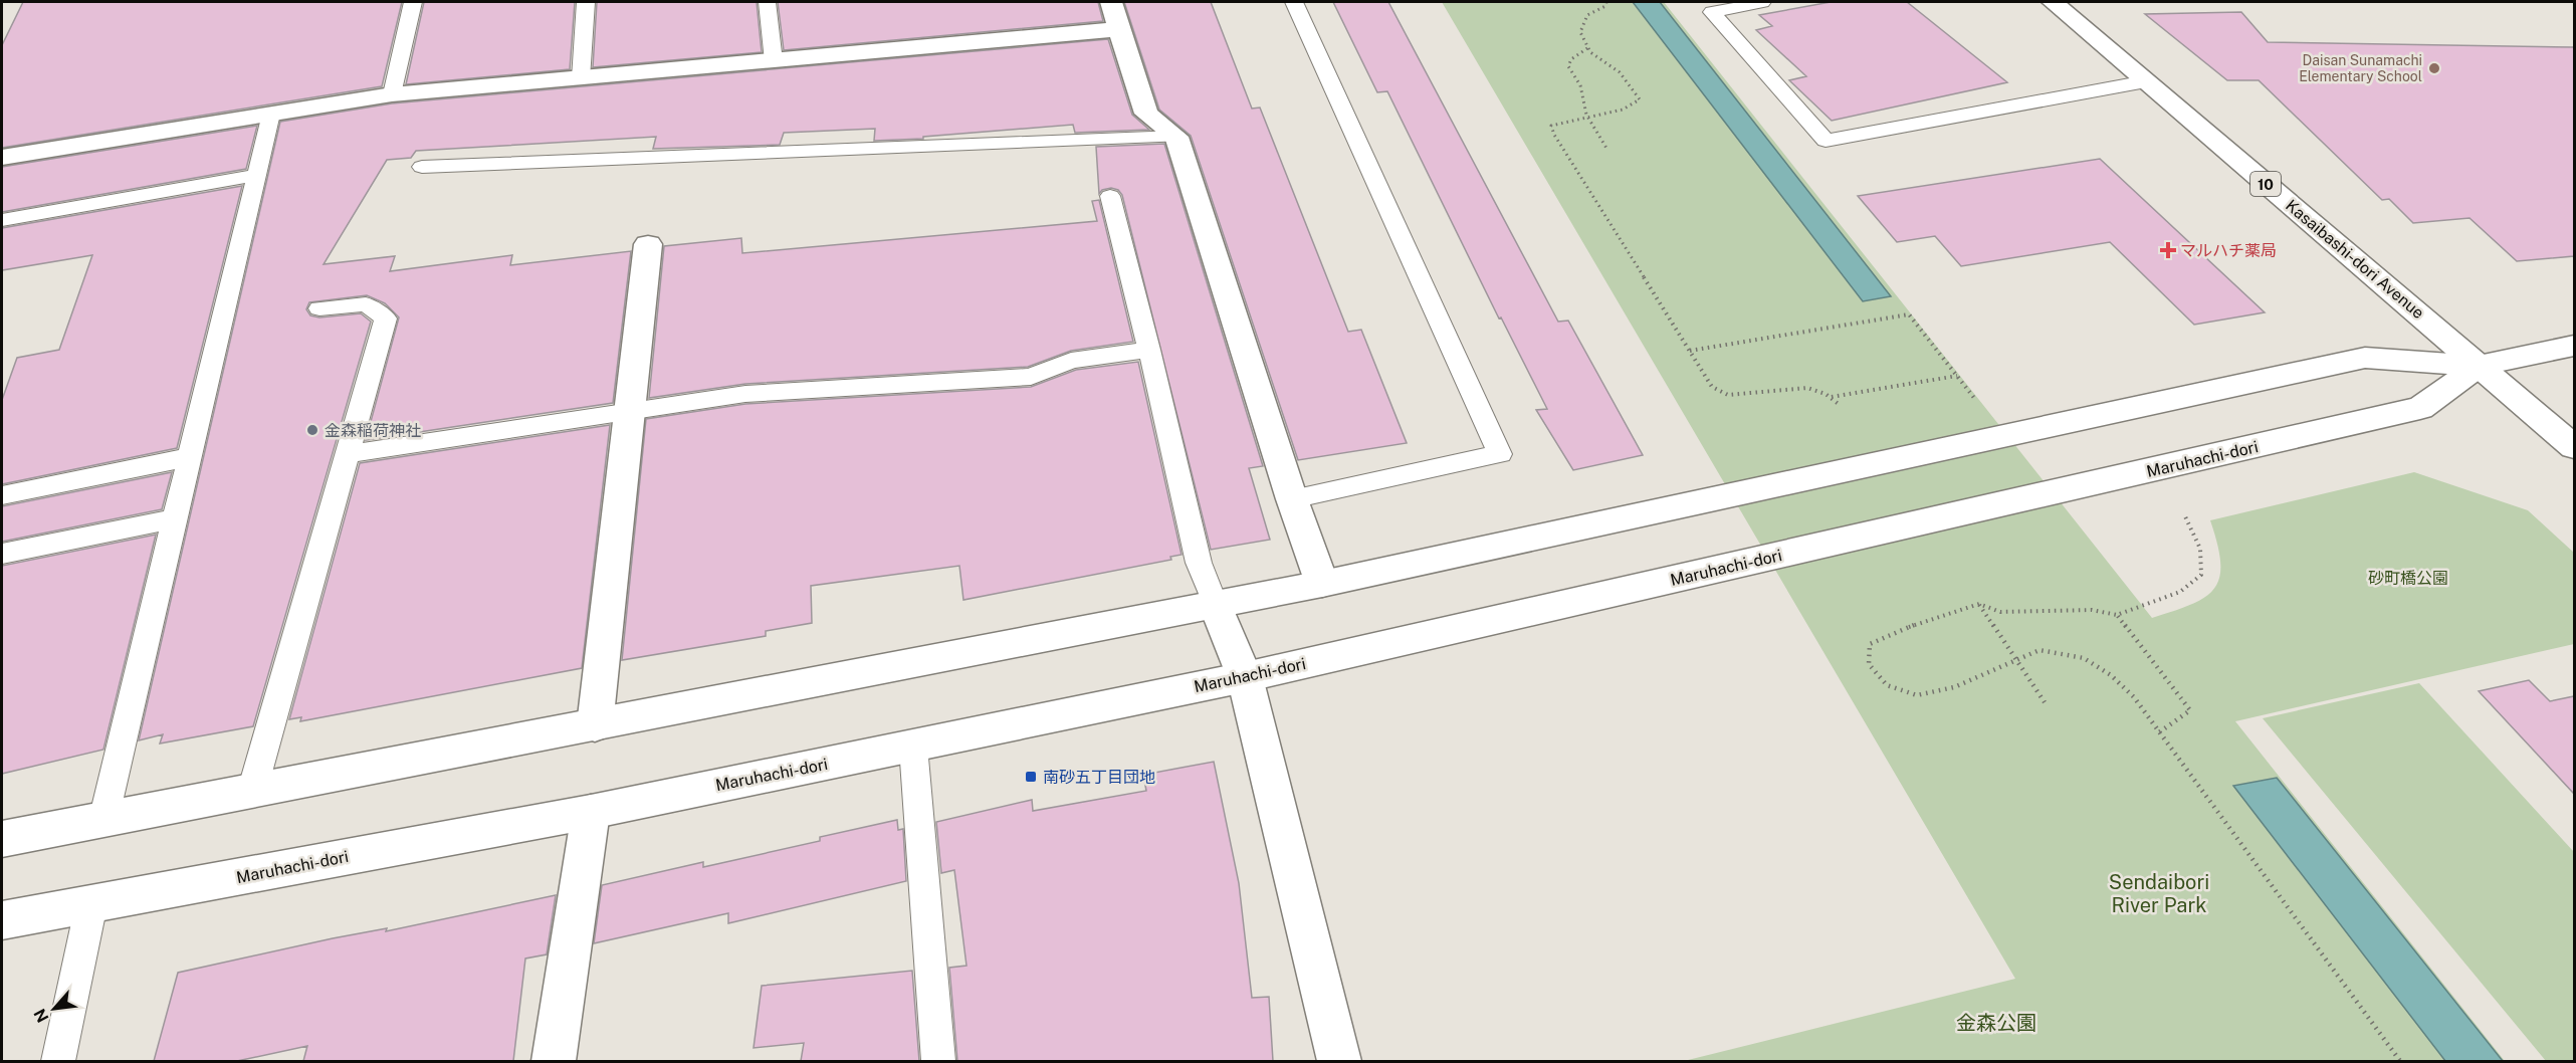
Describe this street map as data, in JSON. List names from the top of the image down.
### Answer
{
  "streets": {
    "main road": ["10", "Kasaibashi-dori Avenue", "Maruhachi-dori"]
  },
  "crossings": [
    ["Kasaibashi-dori Avenue", "Maruhachi-dori"]
  ],
  "parks": ["砂町橋公園", "Sendaibori River Park", "金森公園"],
  "places": {
    "other": ["Daisan Sunamachi Elementary School", "金森稲荷神社"],
    "health": ["マルハチ薬局"],
    "transit": ["南砂五丁目団地"]
  },
  "north": "bottom left"
}
